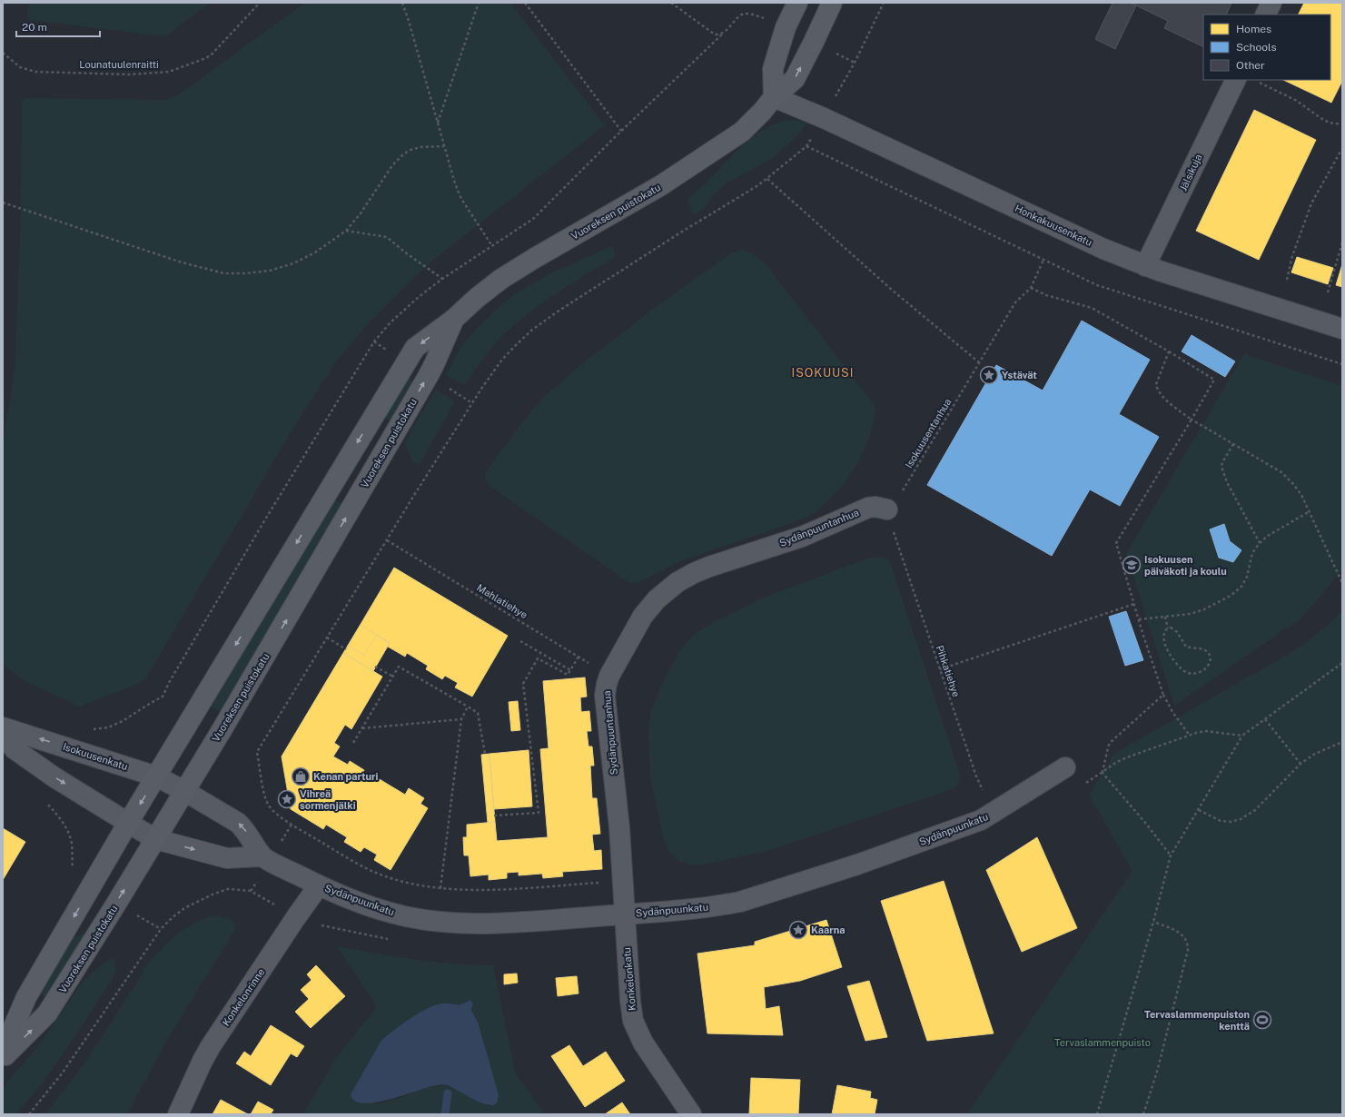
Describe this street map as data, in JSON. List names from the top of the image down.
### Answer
{
  "streets": {
    "main road": ["Vuoreksen puistokatu"],
    "street": [
      "Jälsikuja",
      "Honkakuusenkatu",
      "Sydänpuuntanhua",
      "Isokuusenkatu",
      "Sydänpuunkatu",
      "Konkelonkatu",
      "Konkelonrinne"
    ],
    "path": [
      "Lounatuulenraitti",
      "Isokuusentanhua",
      "Mahlatiehye",
      "Pihkatiehye"
    ]
  },
  "crossings": [
    ["Jälsikuja", "Honkakuusenkatu"],
    ["Vuoreksen puistokatu", "Honkakuusenkatu"],
    ["Vuoreksen puistokatu", "Isokuusenkatu"],
    ["Vuoreksen puistokatu", "Sydänpuunkatu"],
    ["Isokuusentanhua", "Sydänpuuntanhua"],
    ["Isokuusentanhua", "Pihkatiehye"],
    ["Sydänpuuntanhua", "Mahlatiehye"],
    ["Sydänpuuntanhua", "Pihkatiehye"],
    ["Sydänpuuntanhua", "Sydänpuunkatu"],
    ["Sydänpuuntanhua", "Konkelonkatu"],
    ["Pihkatiehye", "Sydänpuunkatu"],
    ["Isokuusenkatu", "Sydänpuunkatu"],
    ["Sydänpuunkatu", "Konkelonkatu"],
    ["Sydänpuunkatu", "Konkelonrinne"]
  ],
  "districts": ["ISOKUUSI"],
  "parks": ["Tervaslammenpuisto"],
  "places": {
    "place": ["Ystävät", "Vihreä sormenjälki", "Kaarna"],
    "school or university": ["Isokuusen päiväkoti ja koulu"],
    "shop": ["Kenan parturi"],
    "sports": ["Tervaslammenpuiston kenttä"]
  },
  "legend": ["Homes", "Schools", "Other"],
  "scale_bar": "20 m"
}
